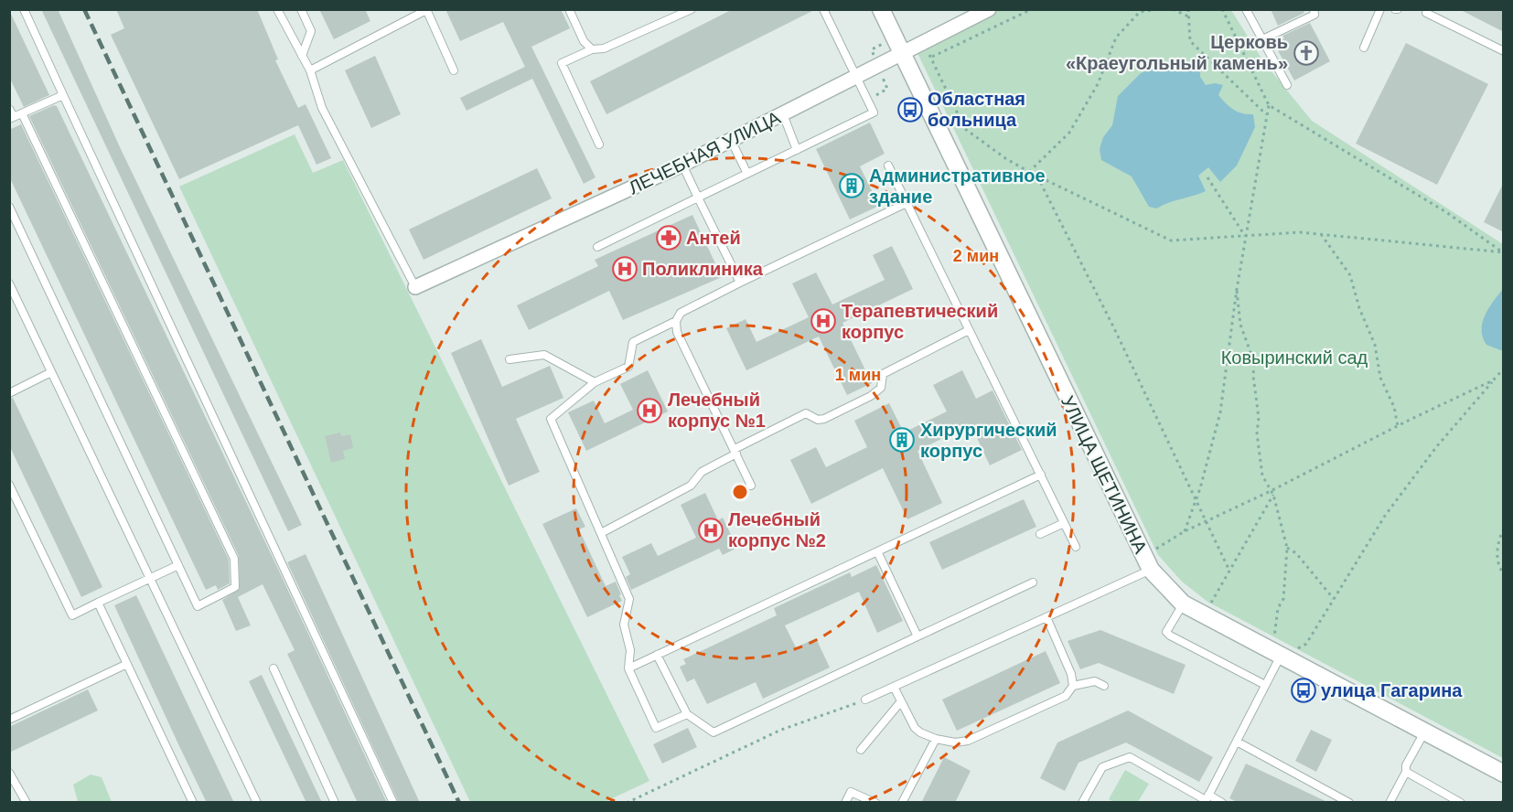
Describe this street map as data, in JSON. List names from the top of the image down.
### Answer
{
  "streets": {
    "street": ["ЛЕЧЕБНАЯ УЛИЦА", "УЛИЦА ЩЕТИНИНА"]
  },
  "crossings": [
    ["ЛЕЧЕБНАЯ УЛИЦА", "УЛИЦА ЩЕТИНИНА"]
  ],
  "parks": ["Ковыринский сад"],
  "places": {
    "church": ["Церковь «Краеугольный камень»"],
    "bus stop": ["Областная больница", "улица Гагарина"],
    "building": ["Административное здание", "Хирургический корпус"],
    "pharmacy": ["Антей"],
    "hospital": [
      "Поликлиника",
      "Терапевтический корпус",
      "Лечебный корпус №1",
      "Лечебный корпус №2"
    ]
  },
  "rings": ["2 мин", "1 мин"]
}
